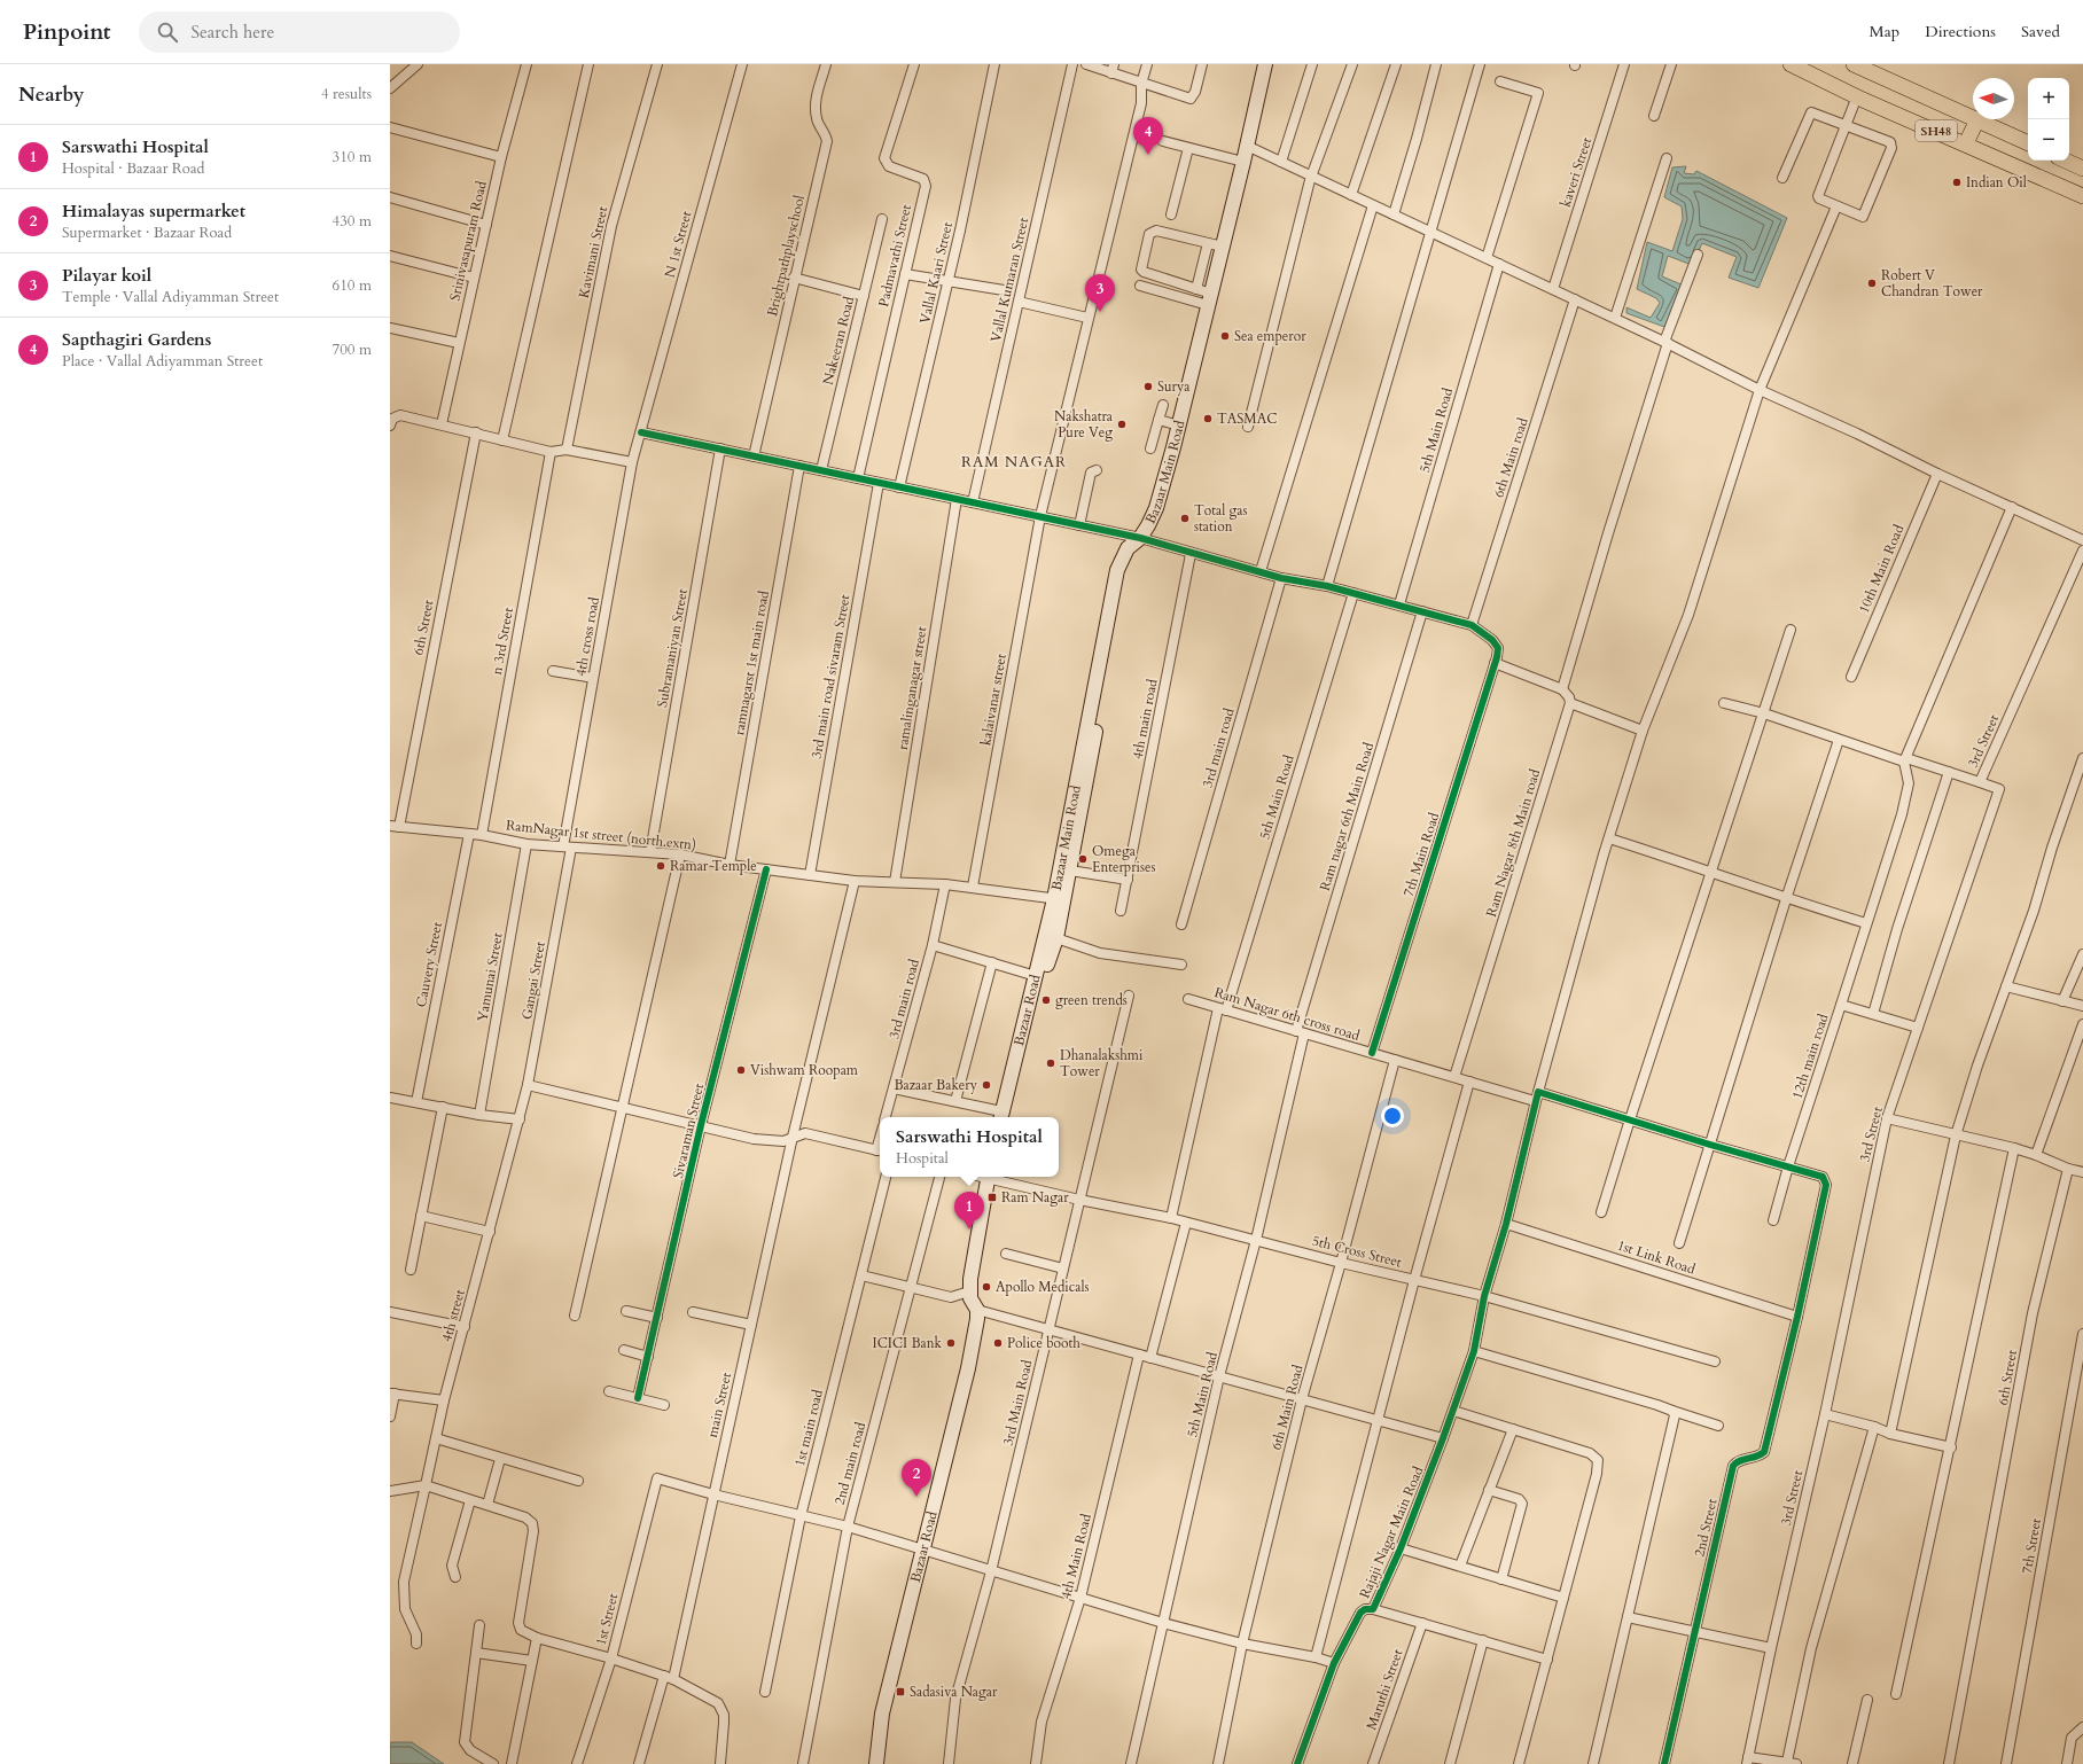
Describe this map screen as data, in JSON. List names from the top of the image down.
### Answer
{
  "streets": {
    "main road": ["SH48", "Bazaar Main Road", "Bazaar Road"],
    "street": [
      "kaveri Street",
      "Srinivasapuram Road",
      "N 1st Street",
      "Kavimani Street",
      "Brightpathplayschool",
      "Padmavathi Street",
      "Vallal Kaari Street",
      "Vallal Kumaran Street",
      "Nakeeran Road",
      "5th Main Road",
      "6th Main road",
      "10th Main Road",
      "6th Street",
      "4th cross road",
      "n 3rd Street",
      "Subramaniyan Street",
      "ramnagarst 1st main road",
      "3rd main road sivaram Street",
      "ramalinganagar street",
      "kalaivanar street",
      "4th main road",
      "3rd Street",
      "3rd main road",
      "Ram nagar 6th Main Road",
      "RamNagar 1st street (north.extn)",
      "Ram Nagar 8th Main road",
      "7th Main Road",
      "Cauvery Street",
      "Yamunai Street",
      "Gangai Street",
      "Ram Nagar 6th cross road",
      "12th main road",
      "Sivaraman Street",
      "5th Cross Street",
      "1st Link Road",
      "4th street",
      "3rd Main Road",
      "main Street",
      "6th Main Road",
      "1st main road",
      "2nd main road",
      "2nd Street",
      "Rajaji Nagar Main Road",
      "7th Street",
      "4th Main Road",
      "1st Street",
      "Maruthi Street"
    ]
  },
  "crossings": [
    ["N 1st Street", "4th cross road"],
    ["5th Main Road", "Ram nagar 6th Main Road"],
    ["5th Main Road", "Ram Nagar 6th cross road"],
    ["5th Main Road", "5th Cross Street"],
    ["6th Main road", "7th Main Road"],
    ["Bazaar Main Road", "RamNagar 1st street (north.extn)"],
    ["Bazaar Main Road", "Bazaar Road"],
    ["6th Street", "RamNagar 1st street (north.extn)"],
    ["4th cross road", "RamNagar 1st street (north.extn)"],
    ["4th cross road", "Gangai Street"],
    ["n 3rd Street", "RamNagar 1st street (north.extn)"],
    ["Subramaniyan Street", "RamNagar 1st street (north.extn)"],
    ["ramnagarst 1st main road", "RamNagar 1st street (north.extn)"],
    ["3rd main road sivaram Street", "RamNagar 1st street (north.extn)"],
    ["ramalinganagar street", "RamNagar 1st street (north.extn)"],
    ["kalaivanar street", "RamNagar 1st street (north.extn)"],
    ["3rd Street", "12th main road"],
    ["3rd main road", "RamNagar 1st street (north.extn)"],
    ["Ram nagar 6th Main Road", "Ram Nagar 6th cross road"],
    ["RamNagar 1st street (north.extn)", "Cauvery Street"],
    ["RamNagar 1st street (north.extn)", "Yamunai Street"],
    ["RamNagar 1st street (north.extn)", "Gangai Street"],
    ["RamNagar 1st street (north.extn)", "Bazaar Road"],
    ["RamNagar 1st street (north.extn)", "Sivaraman Street"],
    ["RamNagar 1st street (north.extn)", "main Street"],
    ["Ram Nagar 8th Main road", "Ram Nagar 6th cross road"],
    ["7th Main Road", "Ram Nagar 6th cross road"],
    ["Gangai Street", "4th street"],
    ["Bazaar Road", "5th Cross Street"],
    ["Ram Nagar 6th cross road", "12th main road"],
    ["Ram Nagar 6th cross road", "1st Link Road"],
    ["Ram Nagar 6th cross road", "6th Main Road"],
    ["Ram Nagar 6th cross road", "2nd Street"],
    ["Ram Nagar 6th cross road", "Rajaji Nagar Main Road"],
    ["5th Cross Street", "3rd Main Road"],
    ["5th Cross Street", "6th Main Road"],
    ["5th Cross Street", "Rajaji Nagar Main Road"],
    ["1st Link Road", "2nd Street"],
    ["1st Link Road", "Rajaji Nagar Main Road"],
    ["main Street", "1st Street"]
  ],
  "districts": ["RAM NAGAR"],
  "places": {
    "other": [
      "Indian Oil",
      "Robert V Chandran Tower",
      "Sea emperor",
      "Surya",
      "TASMAC",
      "Nakshatra Pure Veg",
      "Total gas station",
      "Omega Enterprises",
      "Ramar Temple",
      "green trends",
      "Dhanalakshmi Tower",
      "Vishwam Roopam",
      "Bazaar Bakery",
      "Apollo Medicals",
      "ICICI Bank",
      "Police booth"
    ],
    "transit": ["Ram Nagar", "Sadasiva Nagar"]
  },
  "north": "left",
  "page": {
    "header": "Pinpoint",
    "search": "Search here",
    "nav": ["Map", "Directions", "Saved"],
    "heading": ["Nearby", "4 results"],
    "map_buttons": ["+", "−"],
    "pins": [
      "4",
      "3",
      "1",
      "2"
    ],
    "list": [
      {
        "mark": "1",
        "name": "Sarswathi Hospital",
        "note": "Hospital · Bazaar Road",
        "value": "310 m"
      },
      {
        "mark": "2",
        "name": "Himalayas supermarket",
        "note": "Supermarket · Bazaar Road",
        "value": "430 m"
      },
      {
        "mark": "3",
        "name": "Pilayar koil",
        "note": "Temple · Vallal Adiyamman Street",
        "value": "610 m"
      },
      {
        "mark": "4",
        "name": "Sapthagiri Gardens",
        "note": "Place · Vallal Adiyamman Street",
        "value": "700 m"
      }
    ],
    "popup": ["Sarswathi Hospital", "Hospital"]
  }
}
